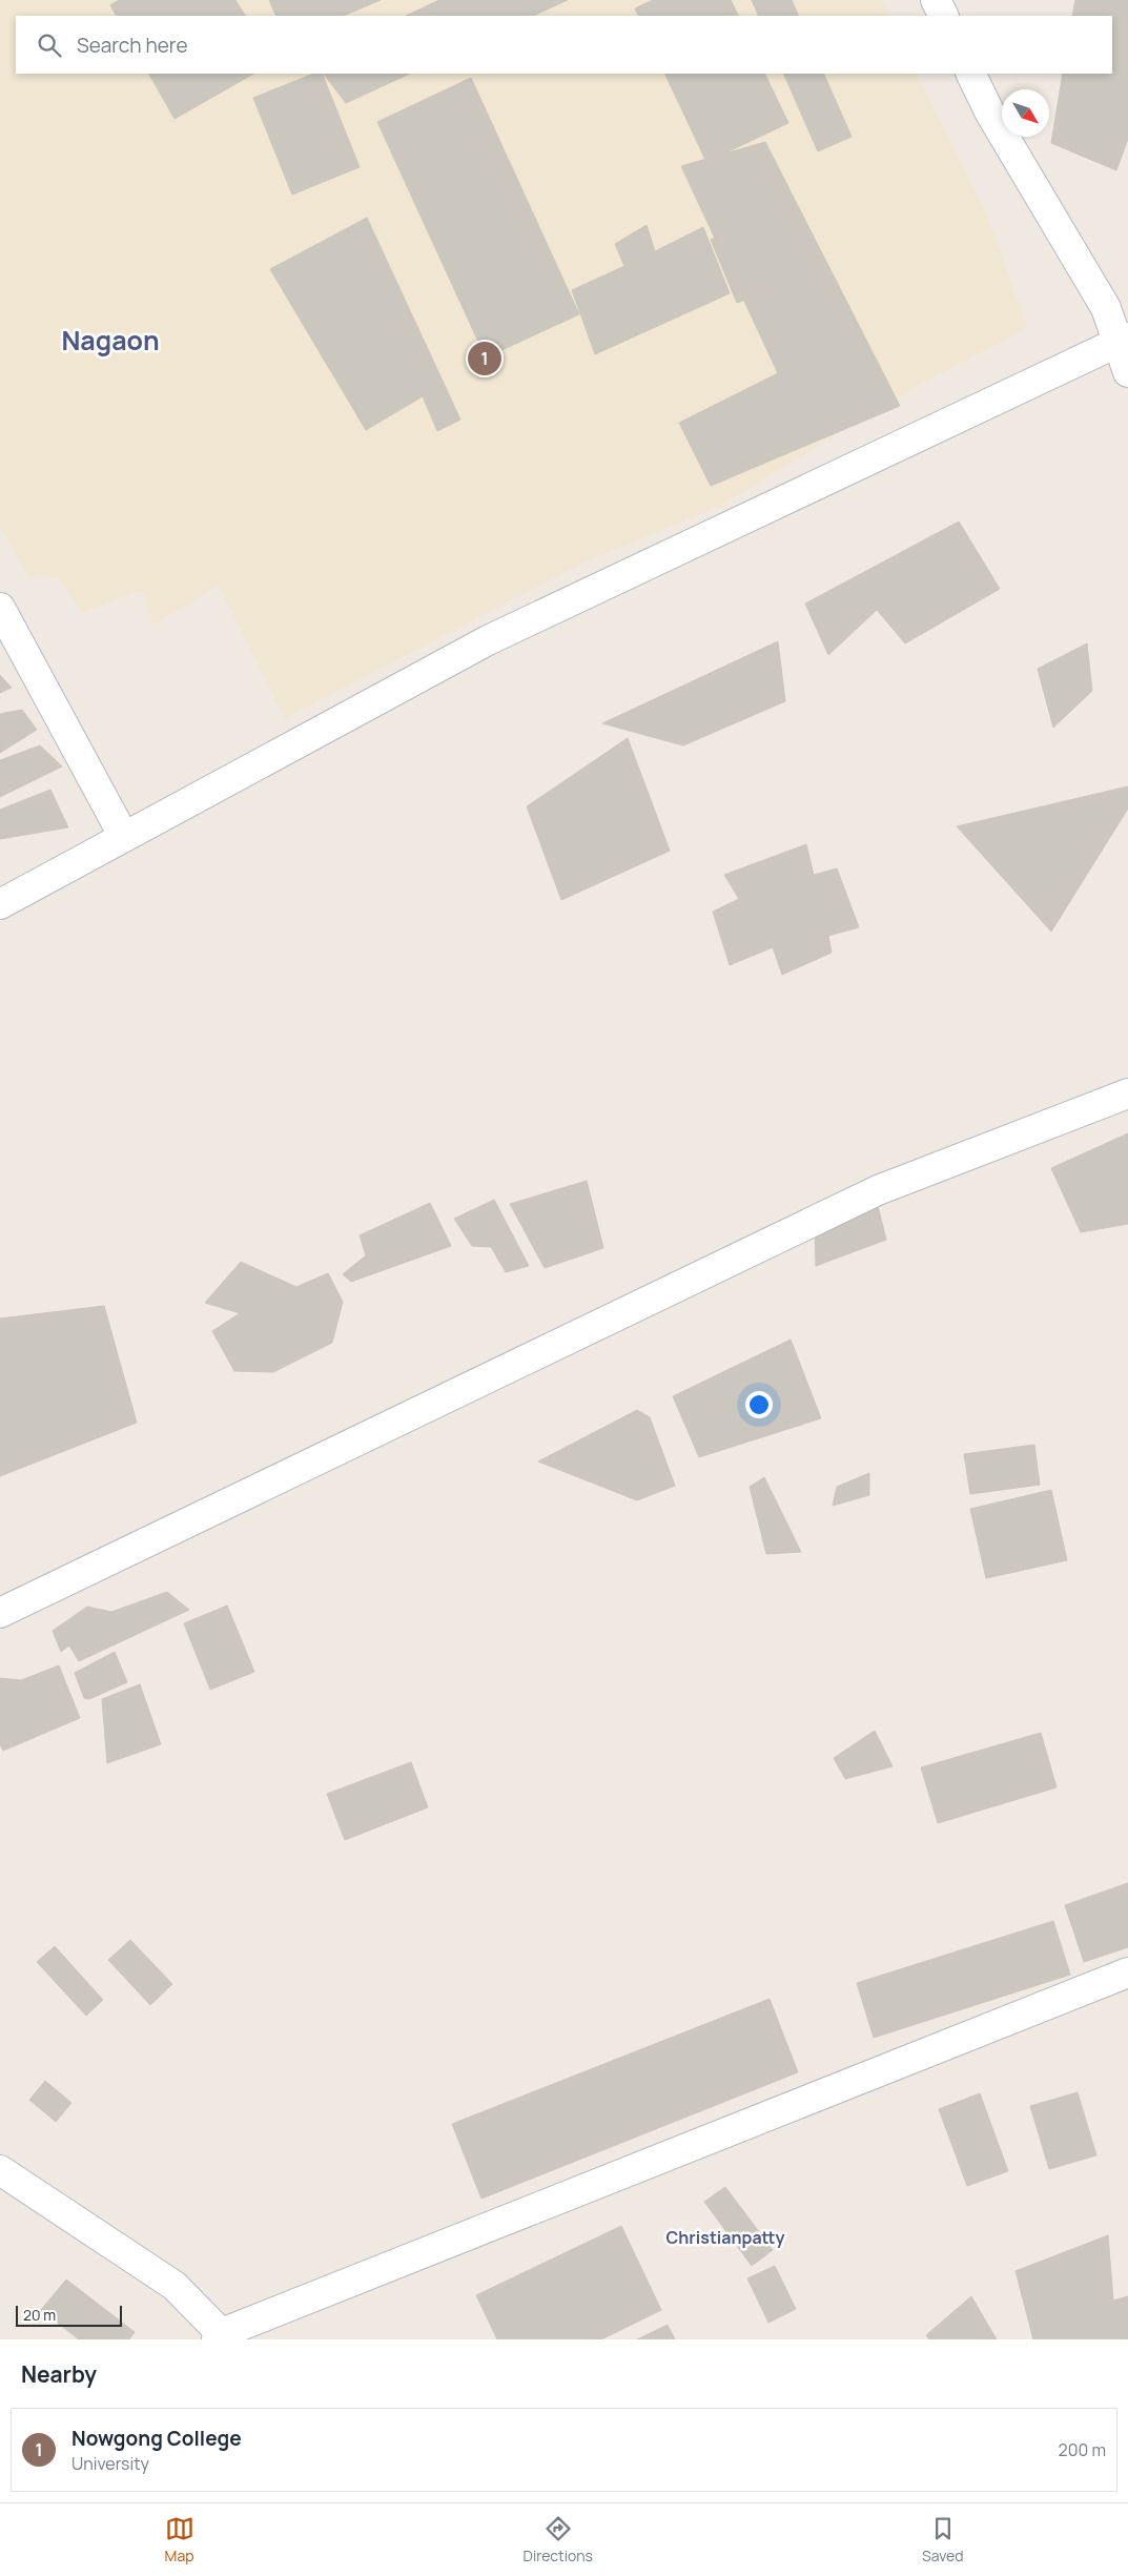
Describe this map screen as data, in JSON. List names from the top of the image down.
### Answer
{
  "districts": ["Nagaon", "Christianpatty"],
  "scale_bar": "20 m",
  "north": "bottom right",
  "page": {
    "search": "Search here",
    "pins": "1",
    "scale": "20 m",
    "heading": "Nearby",
    "list": [
      {
        "mark": "1",
        "name": "Nowgong College",
        "note": "University",
        "value": "200 m"
      }
    ],
    "nav": ["Map", "Directions", "Saved"]
  }
}
